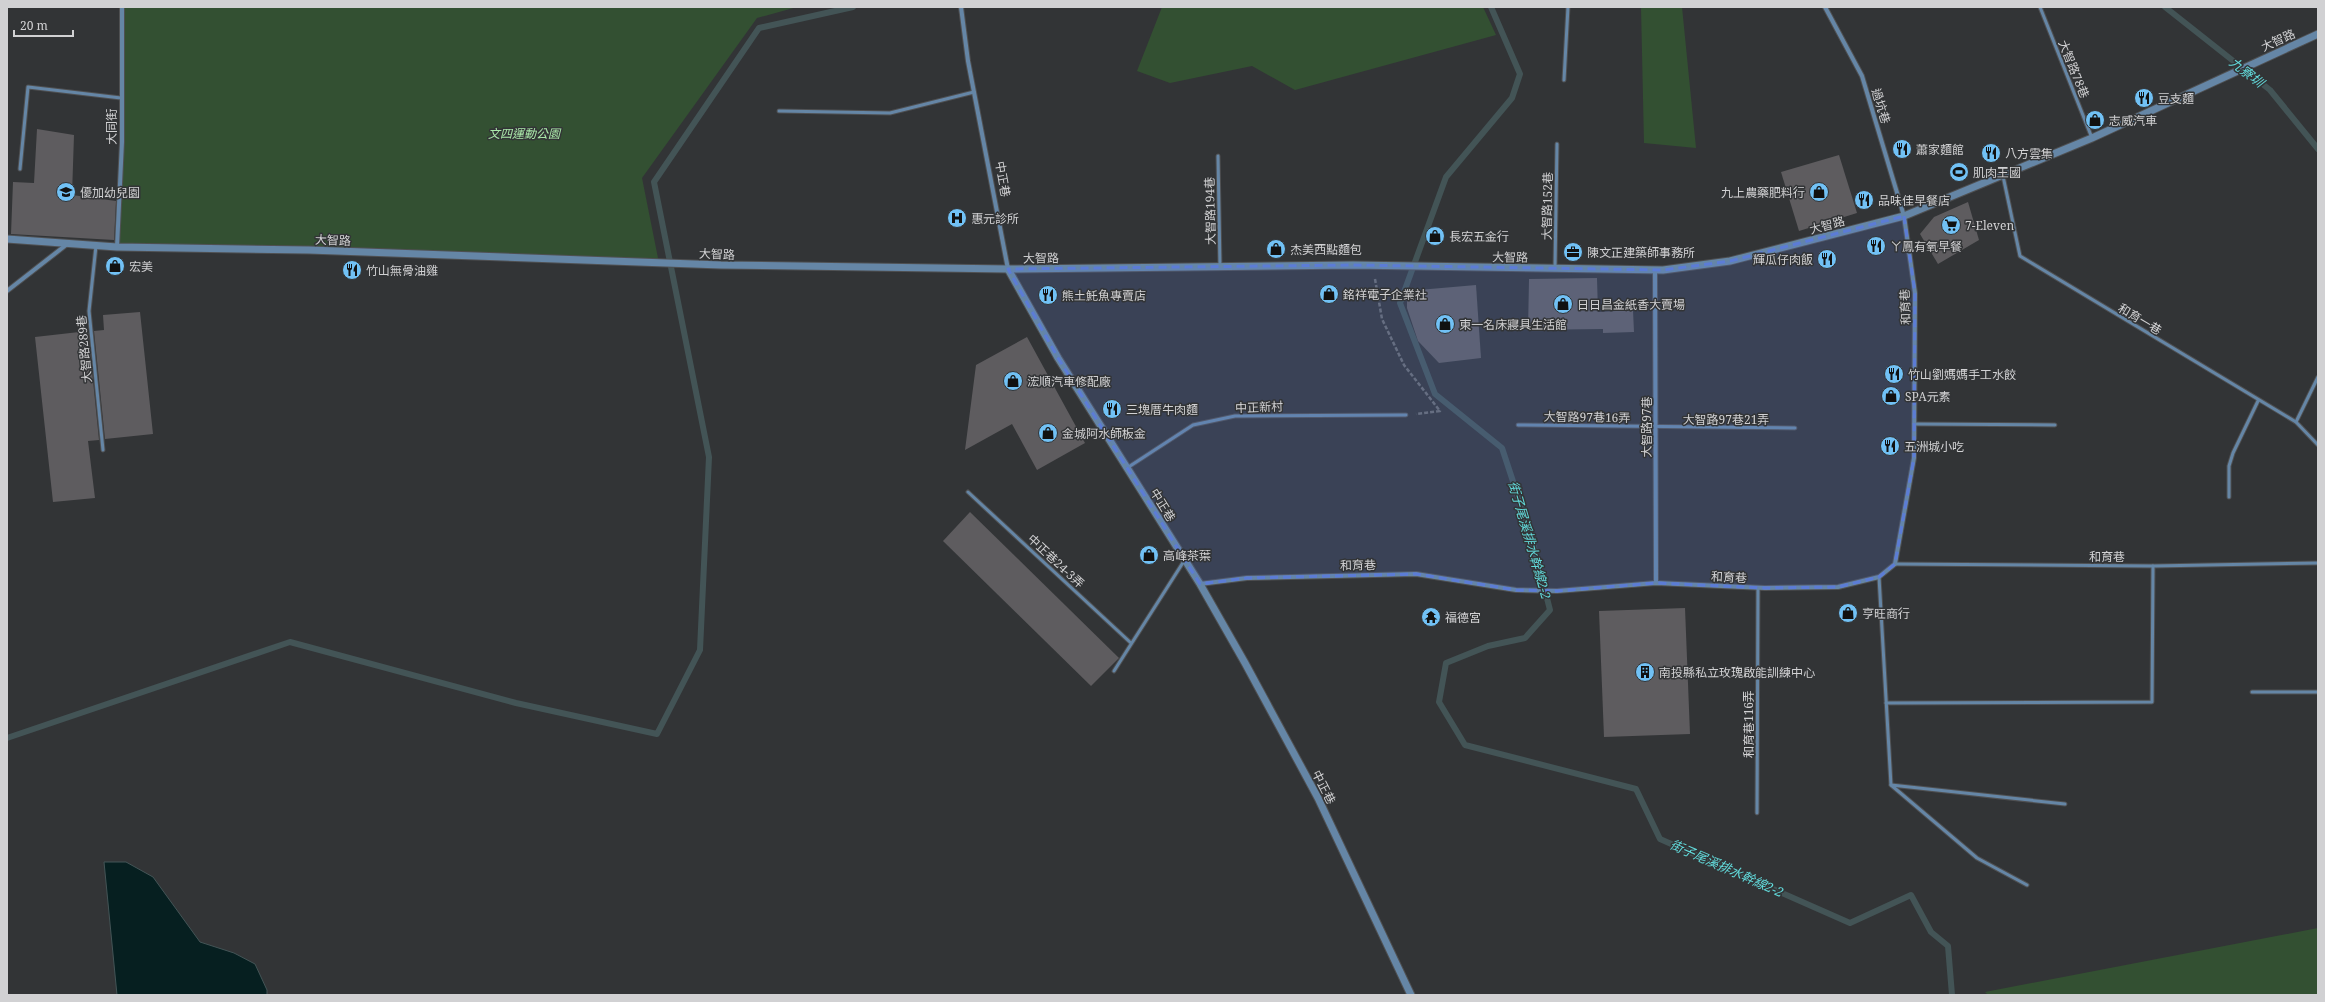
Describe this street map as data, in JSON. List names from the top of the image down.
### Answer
{
  "streets": {
    "street": [
      "大智路",
      "過坑巷",
      "大同街",
      "中正巷",
      "和育巷",
      "大智路97巷"
    ],
    "lane": [
      "大智路78巷",
      "大智路152巷",
      "大智路194巷",
      "和育一巷",
      "大智路289巷",
      "中正新村",
      "大智路97巷16弄",
      "大智路97巷21弄",
      "中正巷24-3弄",
      "和育巷116弄"
    ]
  },
  "crossings": [
    ["大智路", "大智路78巷"],
    ["大智路", "過坑巷"],
    ["大智路", "大同街"],
    ["大智路", "中正巷"],
    ["大智路", "大智路152巷"],
    ["大智路", "大智路194巷"],
    ["大智路", "和育巷"],
    ["大智路", "和育一巷"],
    ["大智路", "大智路289巷"],
    ["大智路", "大智路97巷"],
    ["過坑巷", "和育巷"],
    ["中正巷", "和育巷"],
    ["中正巷", "中正新村"],
    ["和育巷", "大智路97巷"],
    ["和育巷", "和育巷116弄"],
    ["大智路97巷16弄", "大智路97巷21弄"],
    ["大智路97巷16弄", "大智路97巷"],
    ["大智路97巷21弄", "大智路97巷"]
  ],
  "water": ["九寮圳", "街子尾溪排水幹線2-2"],
  "parks": ["文四運動公園"],
  "places": {
    "restaurant": [
      "豆支麵",
      "蕭家麵館",
      "八方雲集",
      "品味佳早餐店",
      "ㄚ鳳有氧早餐",
      "輝瓜仔肉飯",
      "竹山無骨油雞",
      "熊土魠魚專賣店",
      "竹山劉媽媽手工水餃",
      "三塊厝牛肉麵",
      "五洲城小吃"
    ],
    "shop": [
      "志威汽車",
      "九上農藥肥料行",
      "長宏五金行",
      "杰美西點麵包",
      "宏美",
      "銘祥電子企業社",
      "日日昌金紙香大賣場",
      "東一名床寢具生活館",
      "浤順汽車修配廠",
      "SPA元素",
      "金城阿水師板金",
      "高峰茶葉",
      "亨旺商行"
    ],
    "sports": ["肌肉王國"],
    "school or university": ["優加幼兒園"],
    "hospital": ["惠元診所"],
    "supermarket": ["7-Eleven"],
    "office": ["陳文正建築師事務所"],
    "temple": ["福德宮"],
    "building": ["南投縣私立玫瑰啟能訓練中心"]
  },
  "scale_bar": "20 m"
}
